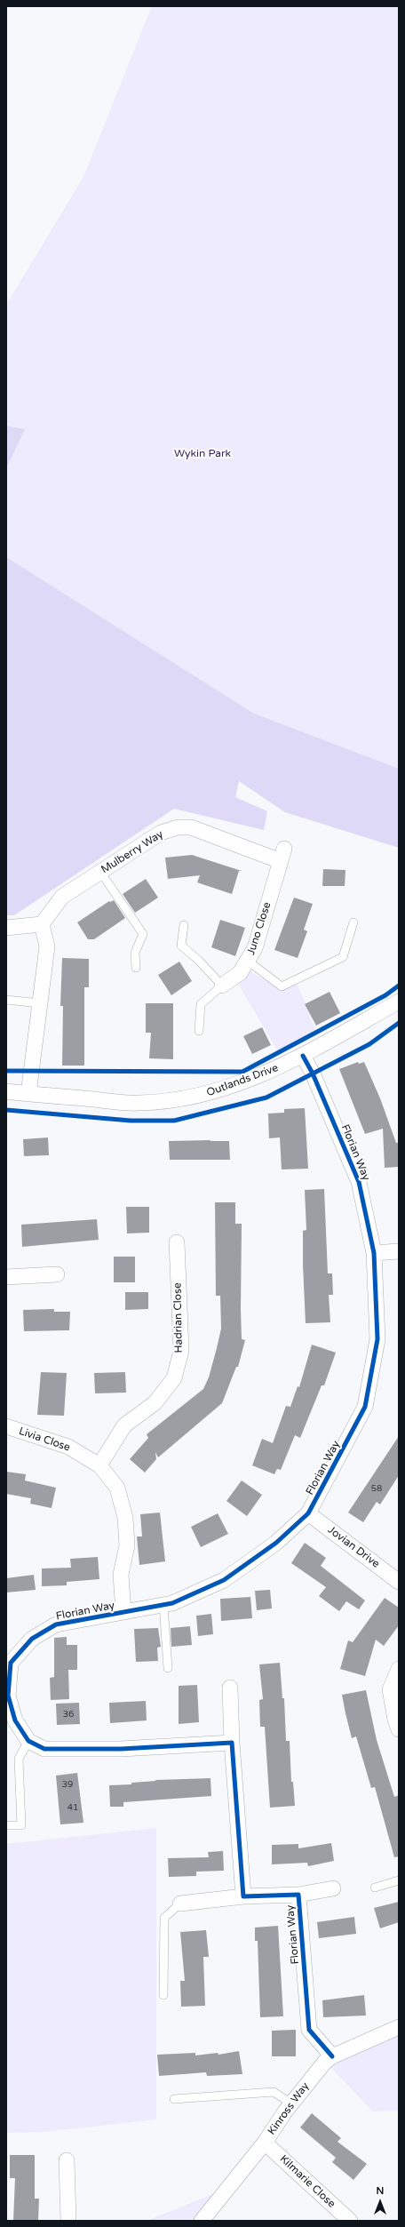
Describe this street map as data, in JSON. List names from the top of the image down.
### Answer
{
  "streets": {
    "street": [
      "Mulberry Way",
      "Juno Close",
      "Outlands Drive",
      "Florian Way",
      "Hadrian Close",
      "Livia Close",
      "Jovian Drive",
      "Kinross Way",
      "Kilmarie Close"
    ]
  },
  "crossings": [
    ["Mulberry Way", "Juno Close"],
    ["Outlands Drive", "Florian Way"],
    ["Florian Way", "Jovian Drive"],
    ["Florian Way", "Kinross Way"],
    ["Hadrian Close", "Livia Close"],
    ["Kinross Way", "Kilmarie Close"]
  ],
  "parks": ["Wykin Park"],
  "house_numbers": [
    "58",
    "36",
    "39",
    "41"
  ],
  "north": "top"
}
